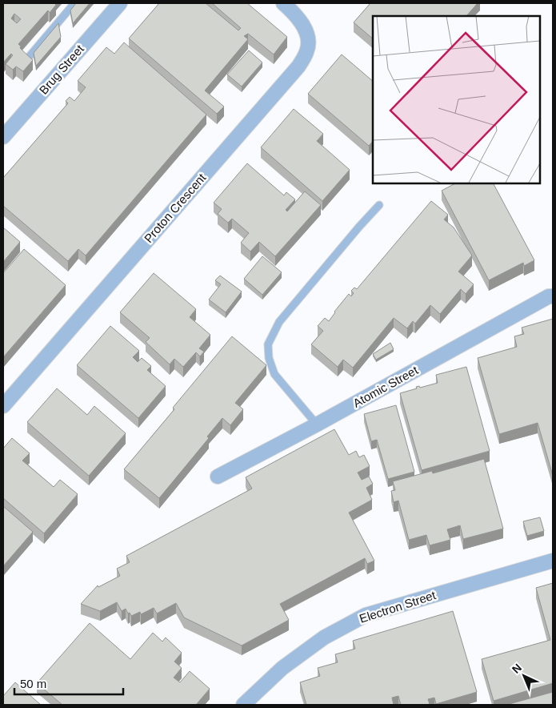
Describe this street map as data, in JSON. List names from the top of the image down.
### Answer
{
  "streets": {
    "street": [
      "Brug Street",
      "Proton Crescent",
      "Atomic Street",
      "Electron Street"
    ]
  },
  "scale_bar": "50 m",
  "north": "top left"
}
